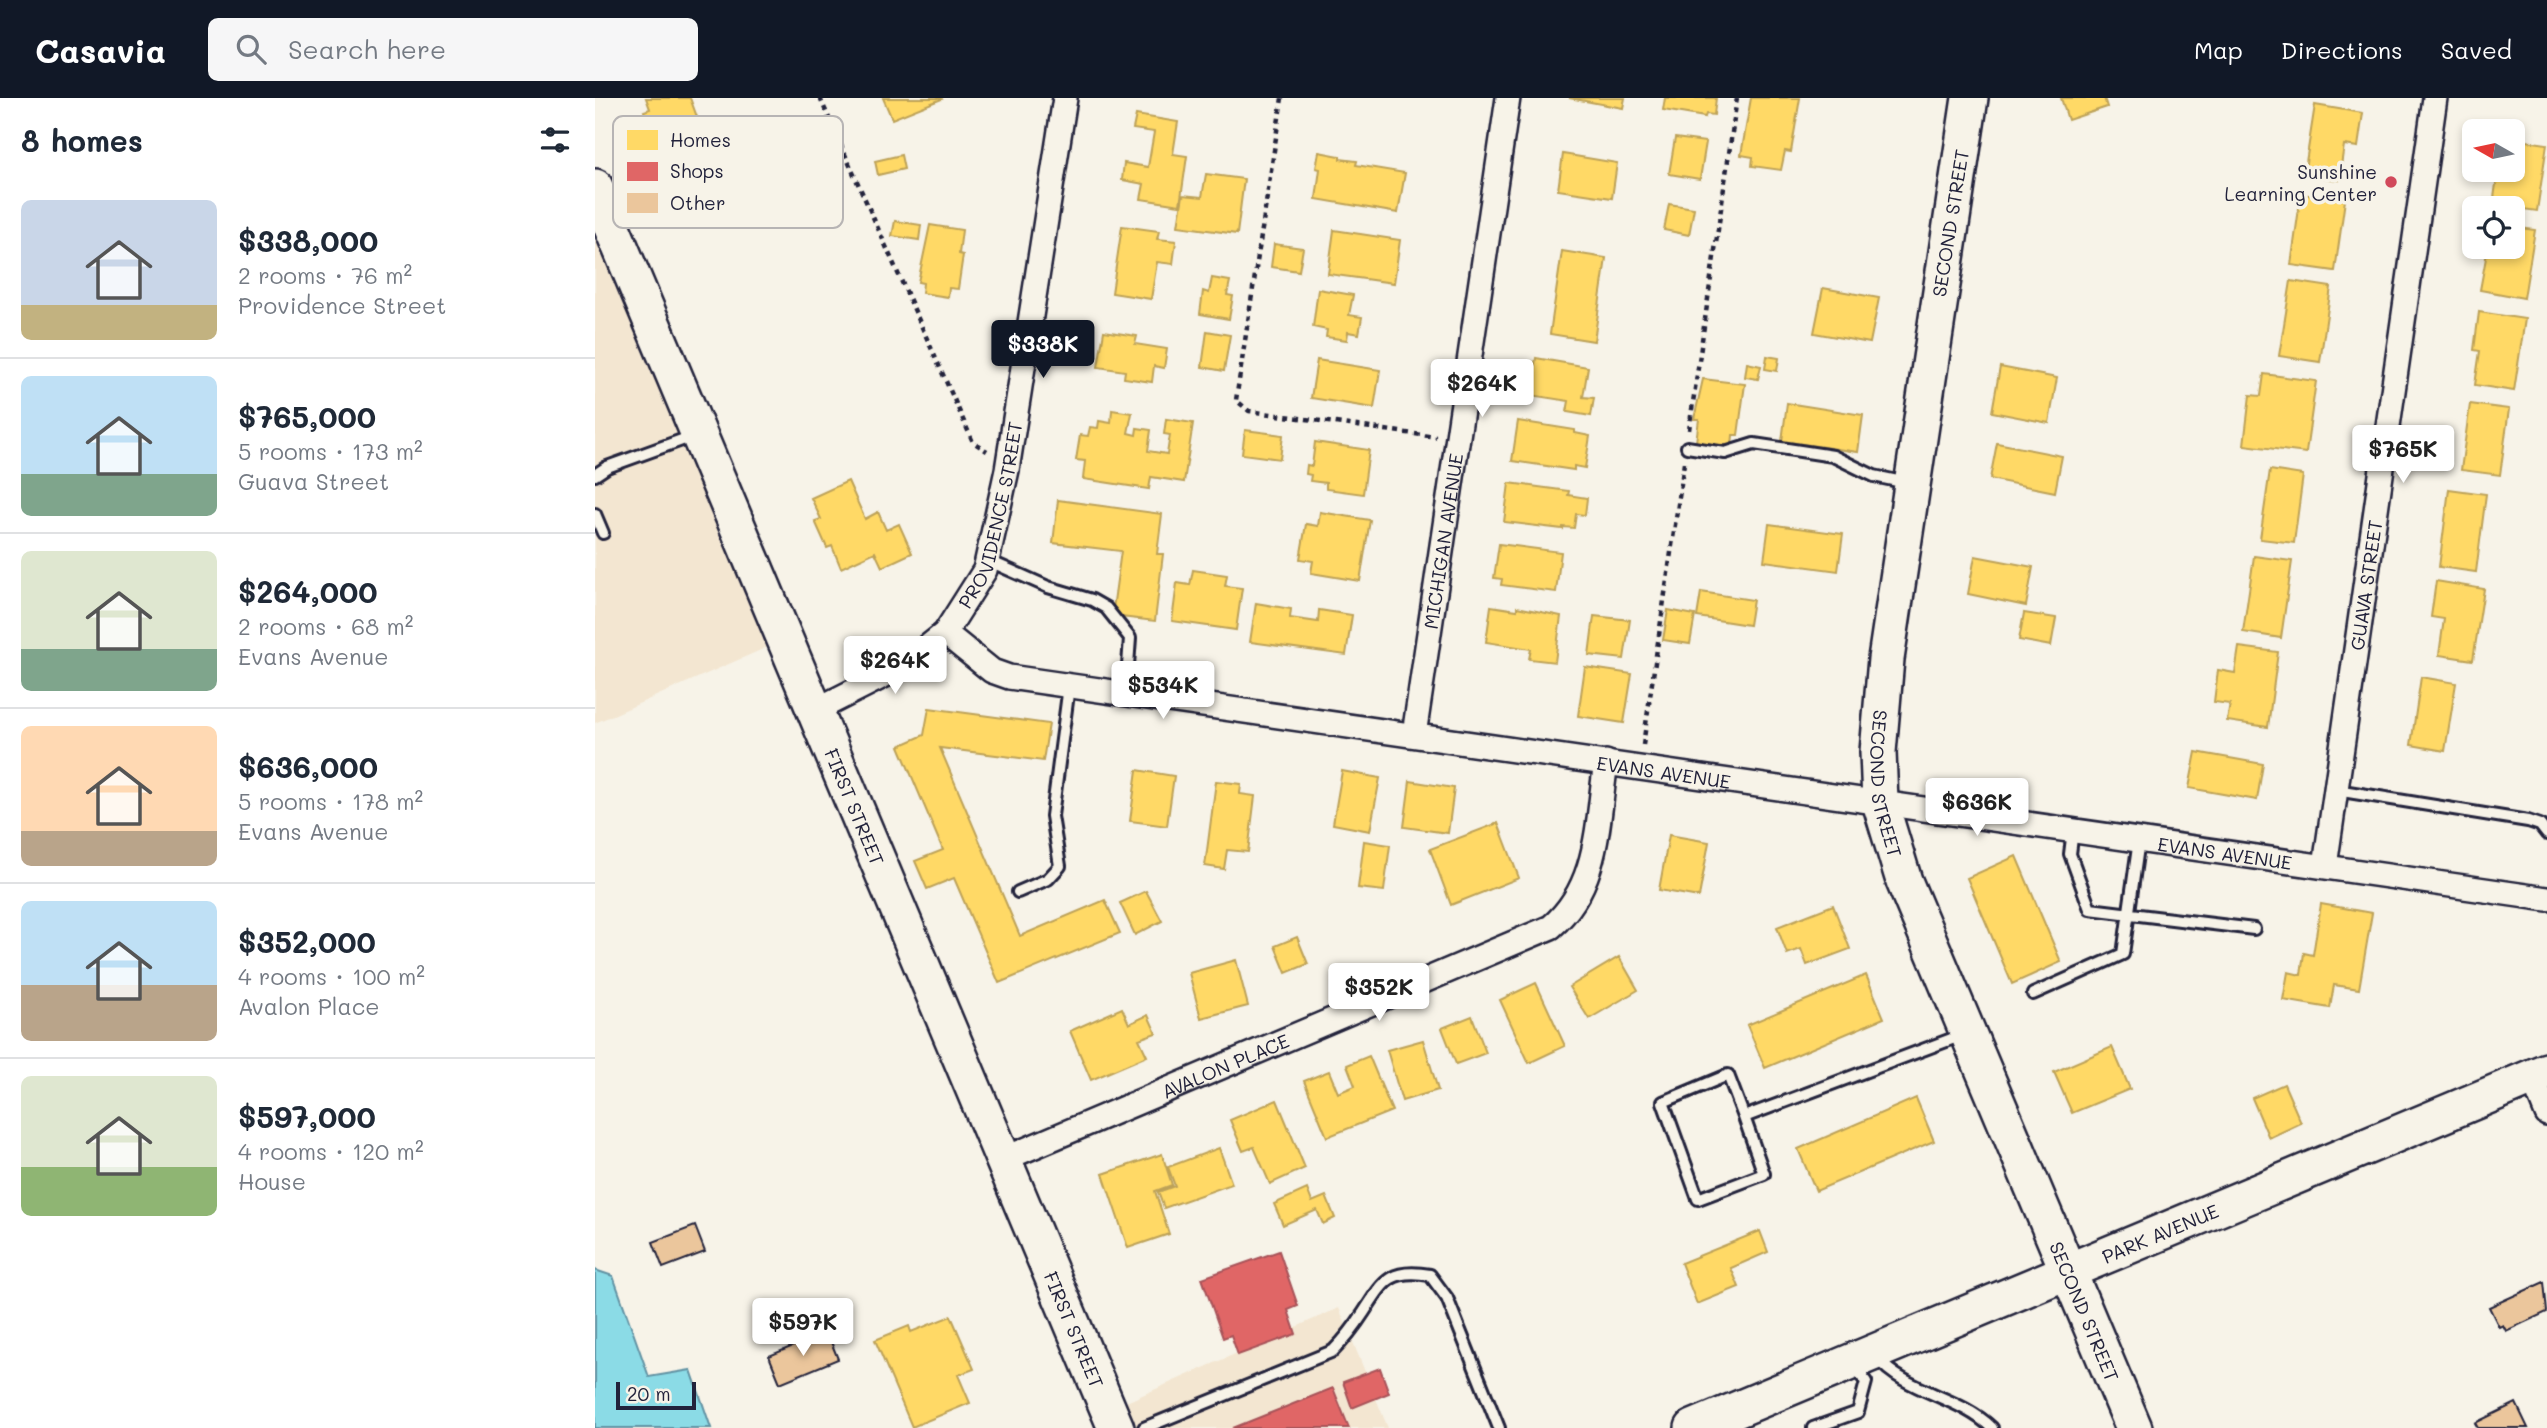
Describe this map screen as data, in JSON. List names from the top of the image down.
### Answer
{
  "streets": {
    "main road": ["SECOND STREET", "FIRST STREET", "PARK AVENUE"],
    "street": [
      "PROVIDENCE STREET",
      "MICHIGAN AVENUE",
      "GUAVA STREET",
      "EVANS AVENUE",
      "AVALON PLACE"
    ]
  },
  "crossings": [
    ["SECOND STREET", "EVANS AVENUE"],
    ["SECOND STREET", "PARK AVENUE"],
    ["PROVIDENCE STREET", "EVANS AVENUE"],
    ["MICHIGAN AVENUE", "EVANS AVENUE"],
    ["GUAVA STREET", "EVANS AVENUE"],
    ["EVANS AVENUE", "AVALON PLACE"],
    ["FIRST STREET", "AVALON PLACE"]
  ],
  "places": ["Sunshine Learning Center"],
  "legend": ["Homes", "Shops", "Other"],
  "scale_bar": "20 m",
  "north": "left",
  "page": {
    "header": "Casavia",
    "search": "Search here",
    "nav": ["Map", "Directions", "Saved"],
    "heading": "8 homes",
    "list": [
      {
        "name": "$338,000",
        "note": "2 rooms · 76 m² · Providence Street"
      },
      {
        "name": "$765,000",
        "note": "5 rooms · 173 m² · Guava Street"
      },
      {
        "name": "$264,000",
        "note": "2 rooms · 68 m² · Evans Avenue"
      },
      {
        "name": "$636,000",
        "note": "5 rooms · 178 m² · Evans Avenue"
      },
      {
        "name": "$352,000",
        "note": "4 rooms · 100 m² · Avalon Place"
      },
      {
        "name": "$597,000",
        "note": "4 rooms · 120 m² · House"
      }
    ],
    "price": [
      "$338K",
      "$264K",
      "$765K",
      "$264K",
      "$534K",
      "$636K",
      "$352K",
      "$597K"
    ],
    "scale": "20 m"
  }
}
